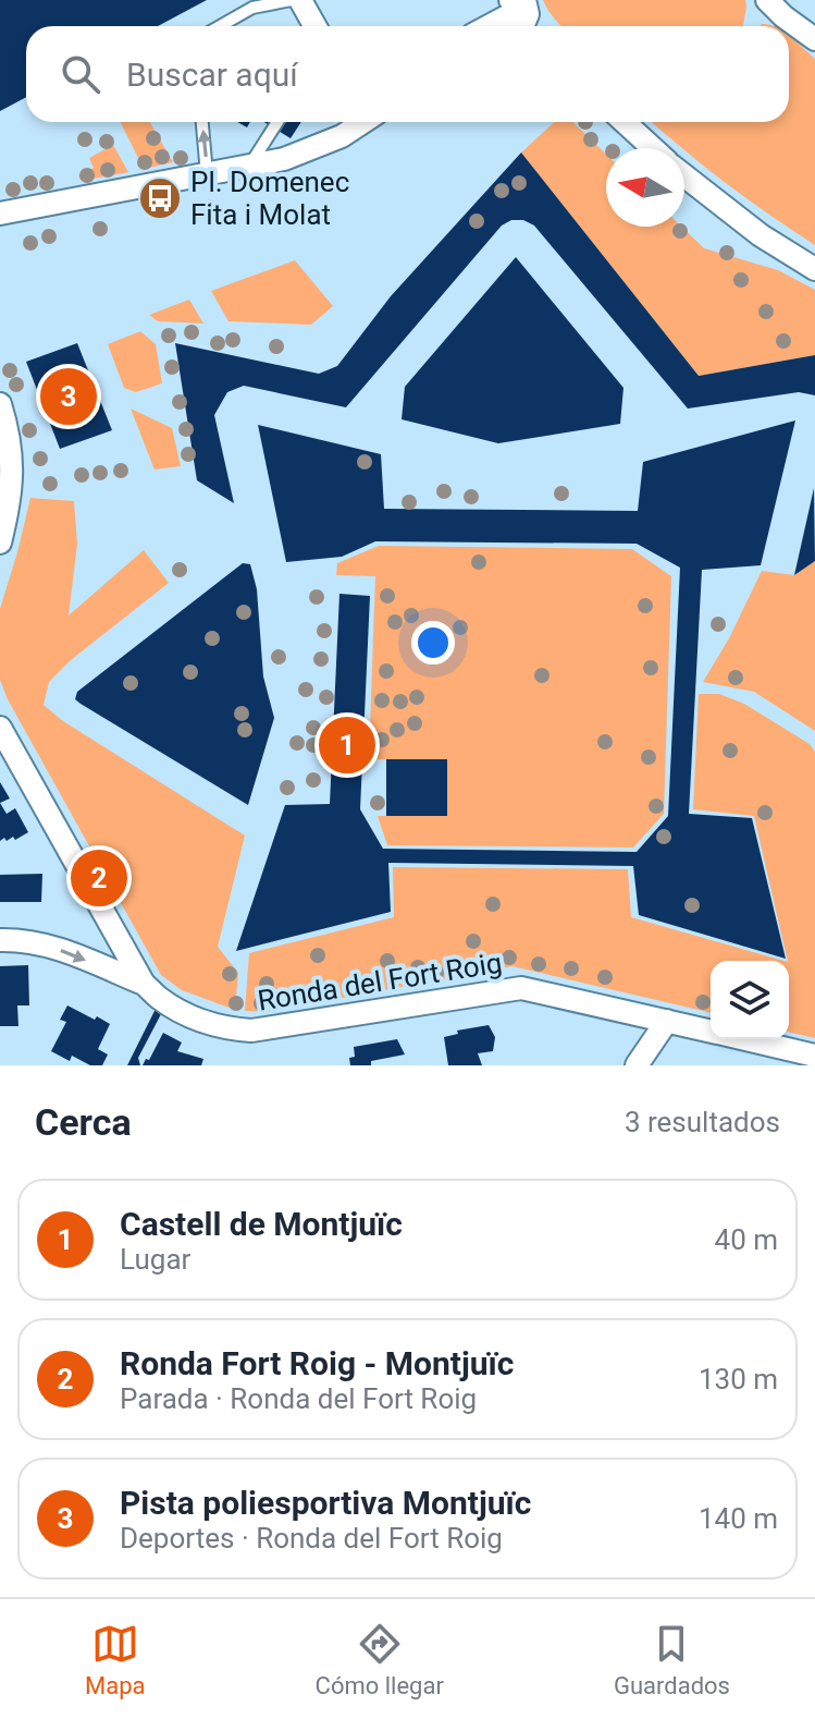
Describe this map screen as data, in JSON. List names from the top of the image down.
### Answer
{
  "streets": {
    "street": ["Ronda del Fort Roig"]
  },
  "places": {
    "bus stop": ["Pl. Domenec Fita i Molat"]
  },
  "north": "left",
  "page": {
    "search": "Buscar aquí",
    "pins": ["3", "1", "2"],
    "heading": ["Cerca", "3 resultados"],
    "list": [
      {
        "mark": "1",
        "name": "Castell de Montjuïc",
        "note": "Lugar",
        "value": "40 m"
      },
      {
        "mark": "2",
        "name": "Ronda Fort Roig - Montjuïc",
        "note": "Parada · Ronda del Fort Roig",
        "value": "130 m"
      },
      {
        "mark": "3",
        "name": "Pista poliesportiva Montjuïc",
        "note": "Deportes · Ronda del Fort Roig",
        "value": "140 m"
      }
    ],
    "nav": ["Mapa", "Cómo llegar", "Guardados"]
  }
}
